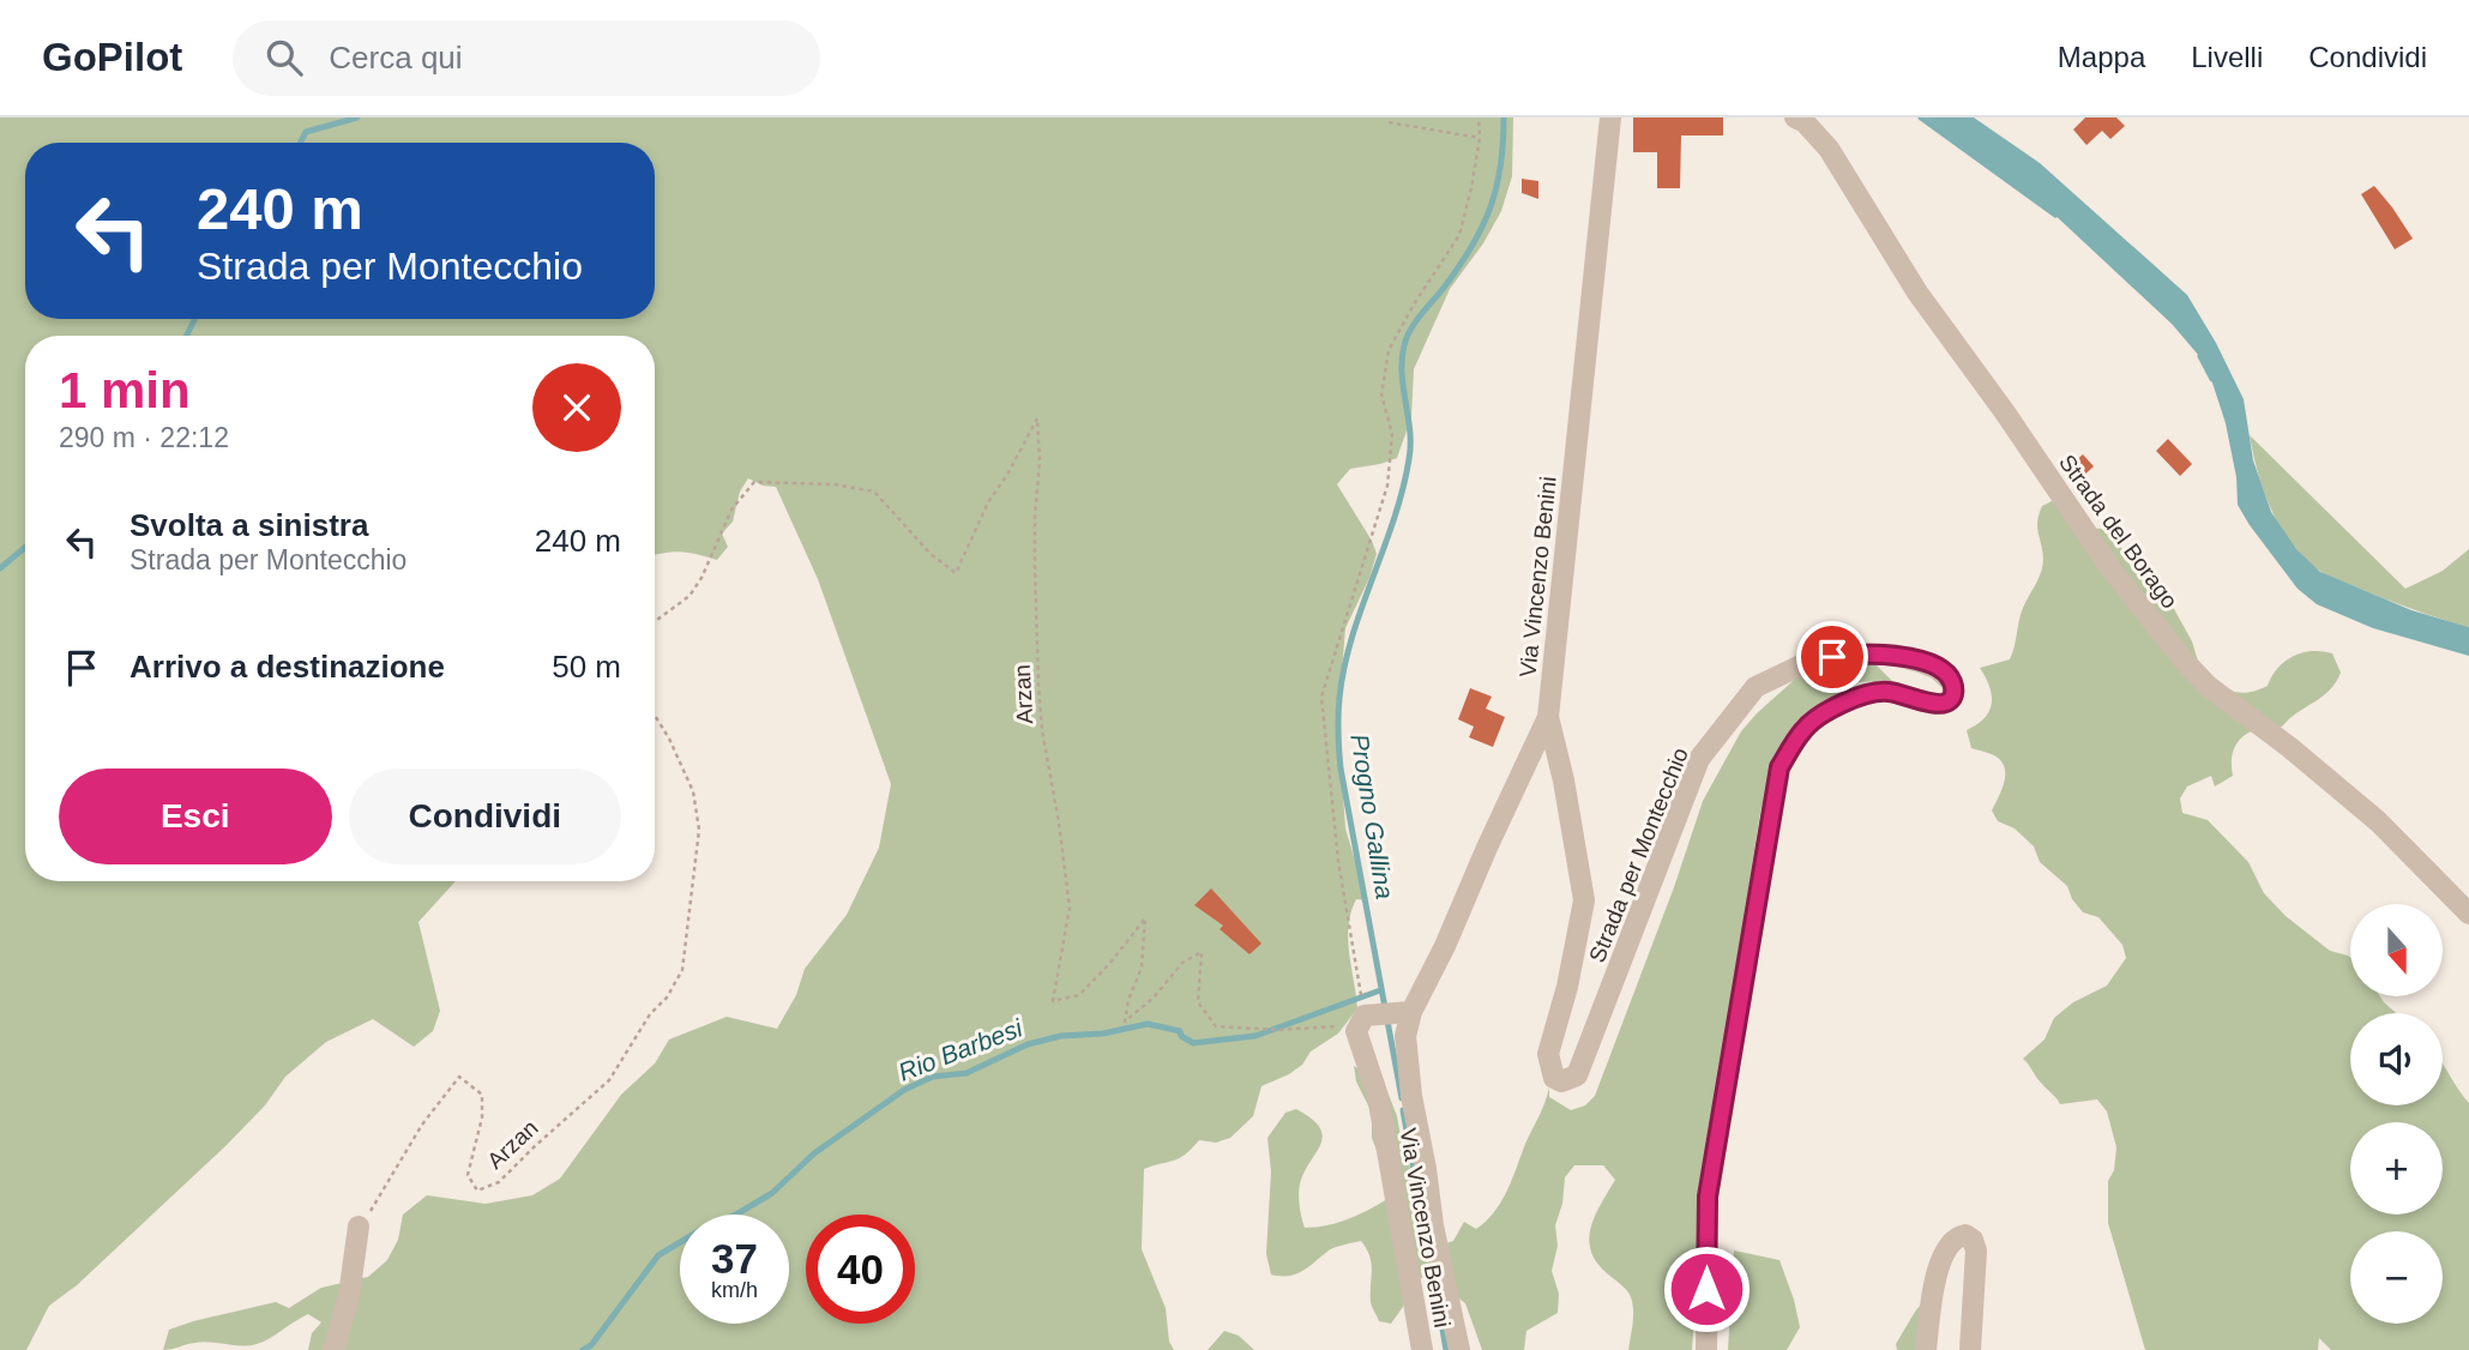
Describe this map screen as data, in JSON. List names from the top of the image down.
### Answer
{
  "streets": {
    "street": ["Strada del Borago", "Via Vincenzo Benini", "Strada per Montecchio"],
    "path": ["Arzan"]
  },
  "crossings": [
    ["Via Vincenzo Benini", "Arzan"],
    ["Via Vincenzo Benini", "Strada per Montecchio"]
  ],
  "water": ["Progno Gallina", "Rio Barbesi"],
  "north": "bottom",
  "page": {
    "header": "GoPilot",
    "search": "Cerca qui",
    "nav": ["Mappa", "Livelli", "Condividi"],
    "turn": ["240 m", "Strada per Montecchio"],
    "heading": ["1 min", "290 m · 22:12"],
    "list": [
      {
        "name": "Svolta a sinistra",
        "note": "Strada per Montecchio",
        "value": "240 m"
      },
      {
        "name": "Arrivo a destinazione",
        "value": "50 m"
      }
    ],
    "buttons": ["Esci", "Condividi"],
    "map_buttons": ["+", "−"],
    "speed": "37 km/h",
    "limit": "40"
  }
}
